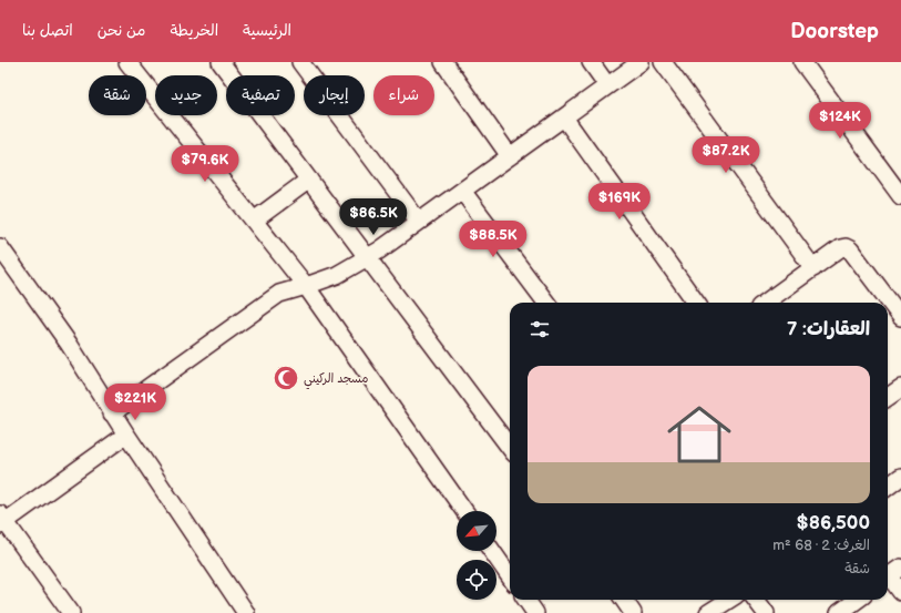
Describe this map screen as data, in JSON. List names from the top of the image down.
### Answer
{
  "places": {
    "mosque": ["مسجد الركيني"]
  },
  "north": "bottom left",
  "page": {
    "header": "Doorstep",
    "nav": [
      "الرئيسية",
      "الخريطة",
      "من نحن",
      "اتصل بنا"
    ],
    "chip": [
      "شراء",
      "إيجار",
      "تصفية",
      "جديد",
      "شقة"
    ],
    "price": [
      "$124K",
      "$87.2K",
      "$79.6K",
      "$169K",
      "$86.5K",
      "$88.5K",
      "$221K"
    ],
    "heading": "العقارات: 7",
    "list": [
      {
        "name": "$86,500",
        "note": "الغرف: 2 · 68 m² · شقة"
      }
    ]
  }
}
